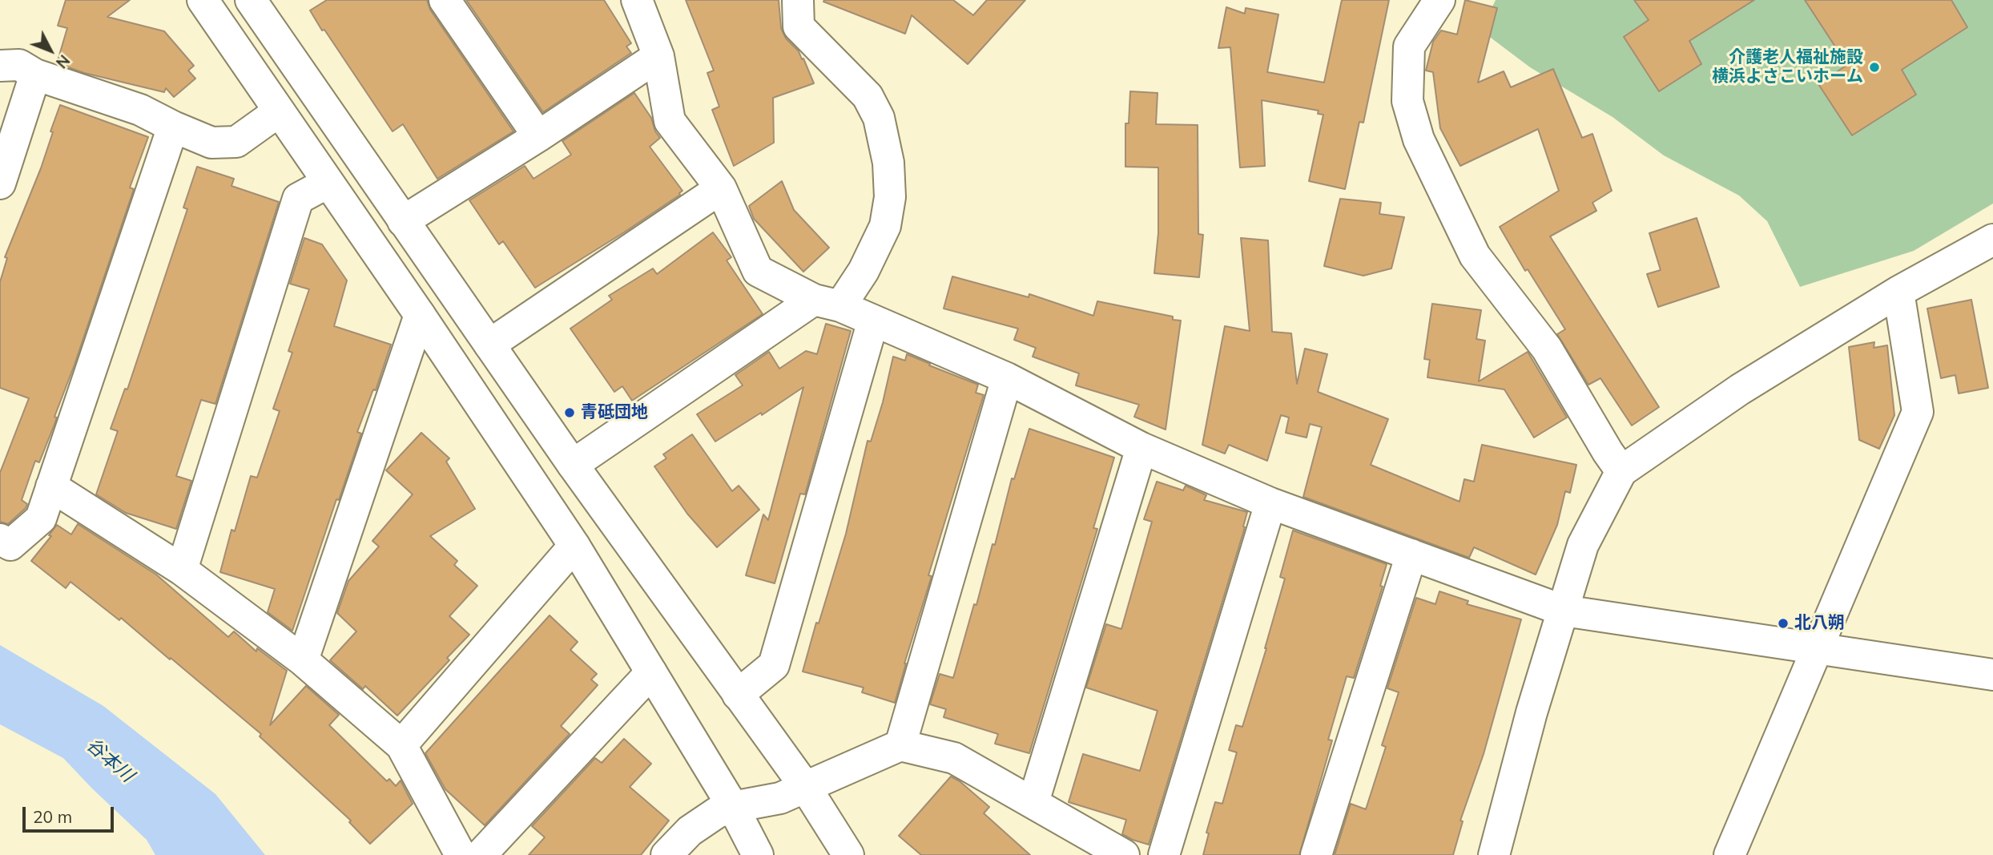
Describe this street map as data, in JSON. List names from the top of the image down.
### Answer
{
  "water": ["谷本川"],
  "places": ["介護老人福祉施設 横浜よさこいホーム", "青砥団地", "北八朔"],
  "scale_bar": "20 m",
  "north": "bottom right"
}
